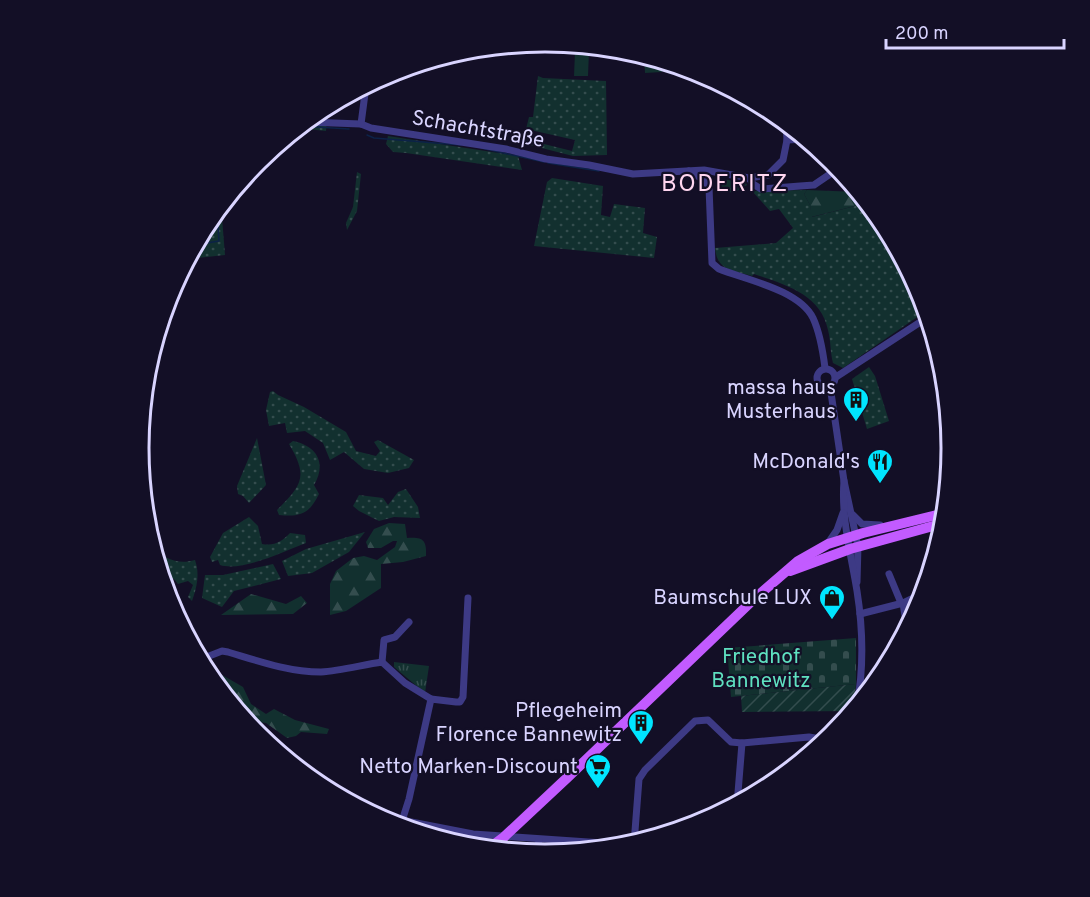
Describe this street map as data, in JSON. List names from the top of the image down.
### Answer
{
  "streets": {
    "street": ["Schachtstraße"]
  },
  "districts": ["BODERITZ"],
  "parks": ["Friedhof Bannewitz"],
  "places": {
    "building": ["massa haus Musterhaus", "Pflegeheim Florence Bannewitz"],
    "restaurant": ["McDonald's"],
    "shop": ["Baumschule LUX"],
    "supermarket": ["Netto Marken-Discount"]
  },
  "scale_bar": "200 m"
}
